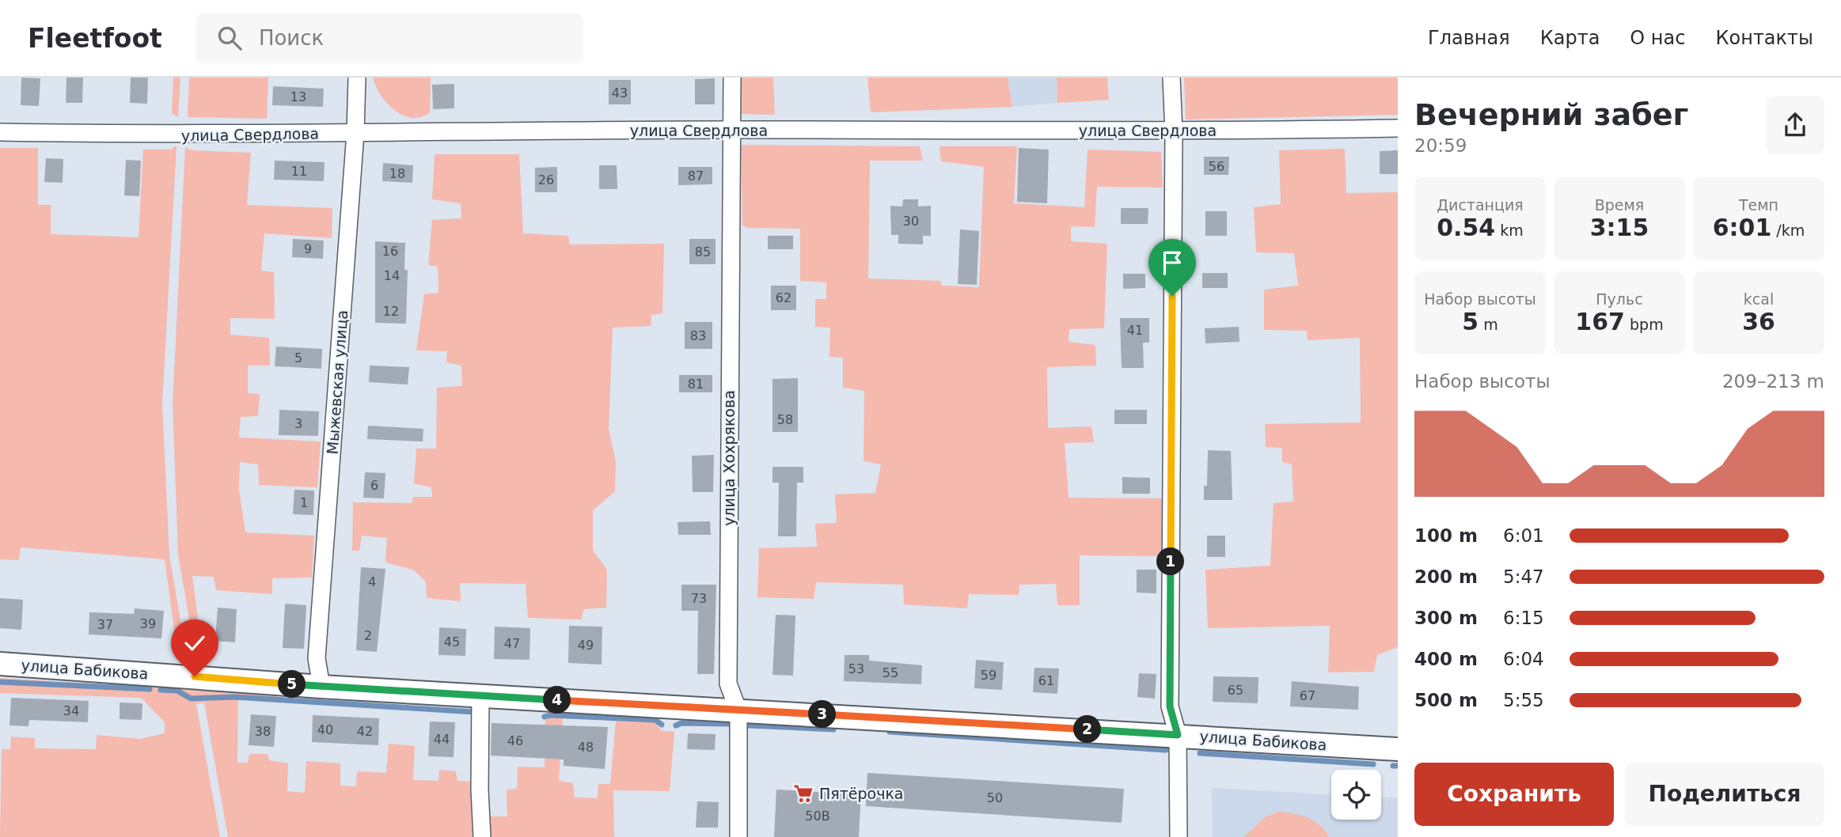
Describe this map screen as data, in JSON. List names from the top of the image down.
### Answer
{
  "streets": {
    "main road": ["улица Бабикова"],
    "street": ["улица Свердлова", "Мыжевская улица", "улица Хохрякова"]
  },
  "crossings": [
    ["улица Свердлова", "Мыжевская улица"],
    ["улица Свердлова", "улица Хохрякова"],
    ["Мыжевская улица", "улица Бабикова"],
    ["улица Хохрякова", "улица Бабикова"]
  ],
  "places": {
    "supermarket": ["Пятёрочка"]
  },
  "house_numbers": [
    "43",
    "13",
    "56",
    "11",
    "18",
    "87",
    "26",
    "30",
    "9",
    "16",
    "85",
    "14",
    "62",
    "12",
    "41",
    "83",
    "5",
    "81",
    "58",
    "3",
    "6",
    "1",
    "4",
    "73",
    "39",
    "37",
    "2",
    "45",
    "47",
    "49",
    "53",
    "55",
    "59",
    "61",
    "65",
    "67",
    "34",
    "40",
    "38",
    "42",
    "44",
    "46",
    "48",
    "50",
    "50В"
  ],
  "page": {
    "header": "Fleetfoot",
    "search": "Поиск",
    "nav": [
      "Главная",
      "Карта",
      "О нас",
      "Контакты"
    ],
    "heading": ["Вечерний забег", "20:59"],
    "stats": [
      ["Дистанция", "0.54 km"],
      ["Время", "3:15"],
      ["Темп", "6:01 /km"],
      ["Набор высоты", "5 m"],
      ["Пульс", "167 bpm"],
      ["kcal", "36"]
    ],
    "chart": ["Набор высоты", "209–213 m"],
    "list": [
      {
        "name": "100 m",
        "note": "6:01"
      },
      {
        "name": "200 m",
        "note": "5:47"
      },
      {
        "name": "300 m",
        "note": "6:15"
      },
      {
        "name": "400 m",
        "note": "6:04"
      },
      {
        "name": "500 m",
        "note": "5:55"
      }
    ],
    "pins": [
      "1",
      "5",
      "4",
      "3",
      "2"
    ],
    "buttons": ["Сохранить", "Поделиться"]
  }
}
